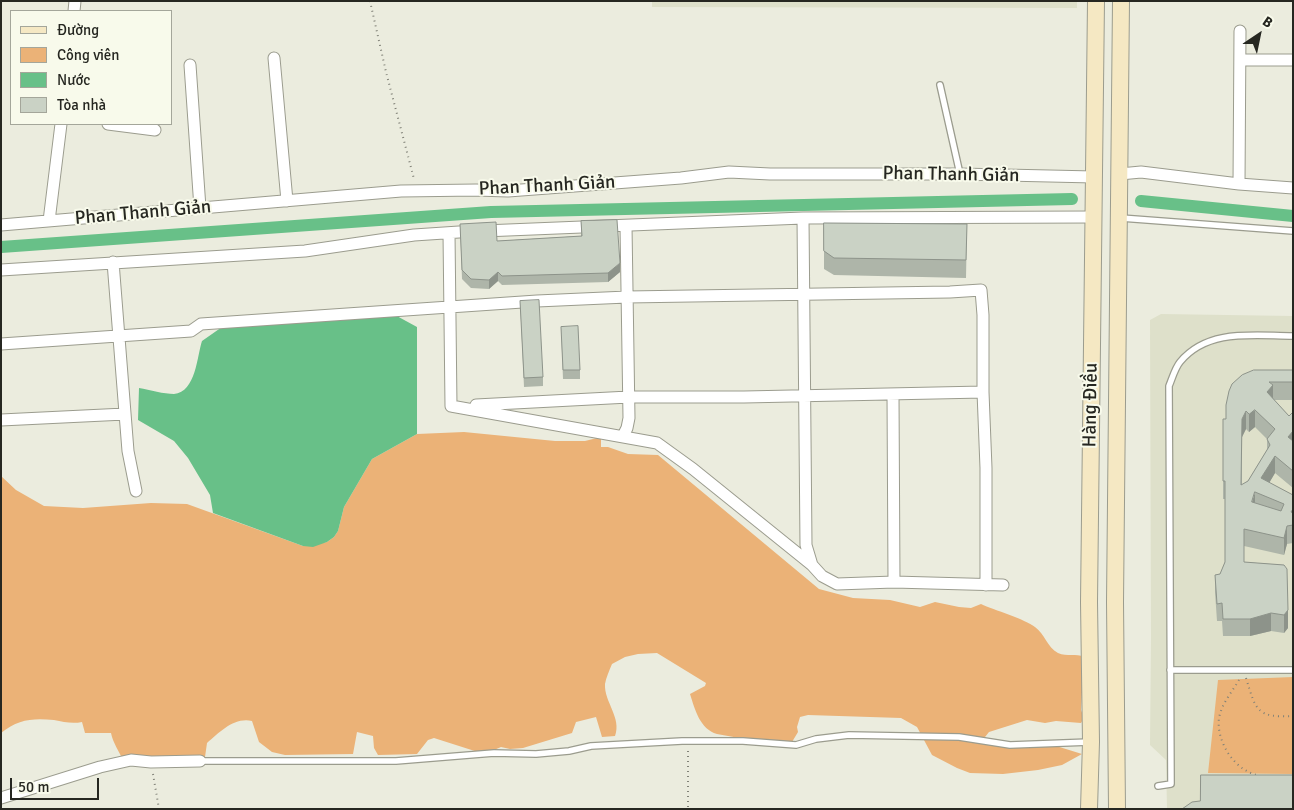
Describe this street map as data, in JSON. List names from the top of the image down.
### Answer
{
  "streets": {
    "main road": ["Hàng Điều"],
    "street": ["Phan Thanh Giản"]
  },
  "crossings": [
    ["Phan Thanh Giản", "Hàng Điều"]
  ],
  "legend": [
    "Đường",
    "Công viên",
    "Nước",
    "Tòa nhà"
  ],
  "scale_bar": "50 m",
  "north": "top right"
}
